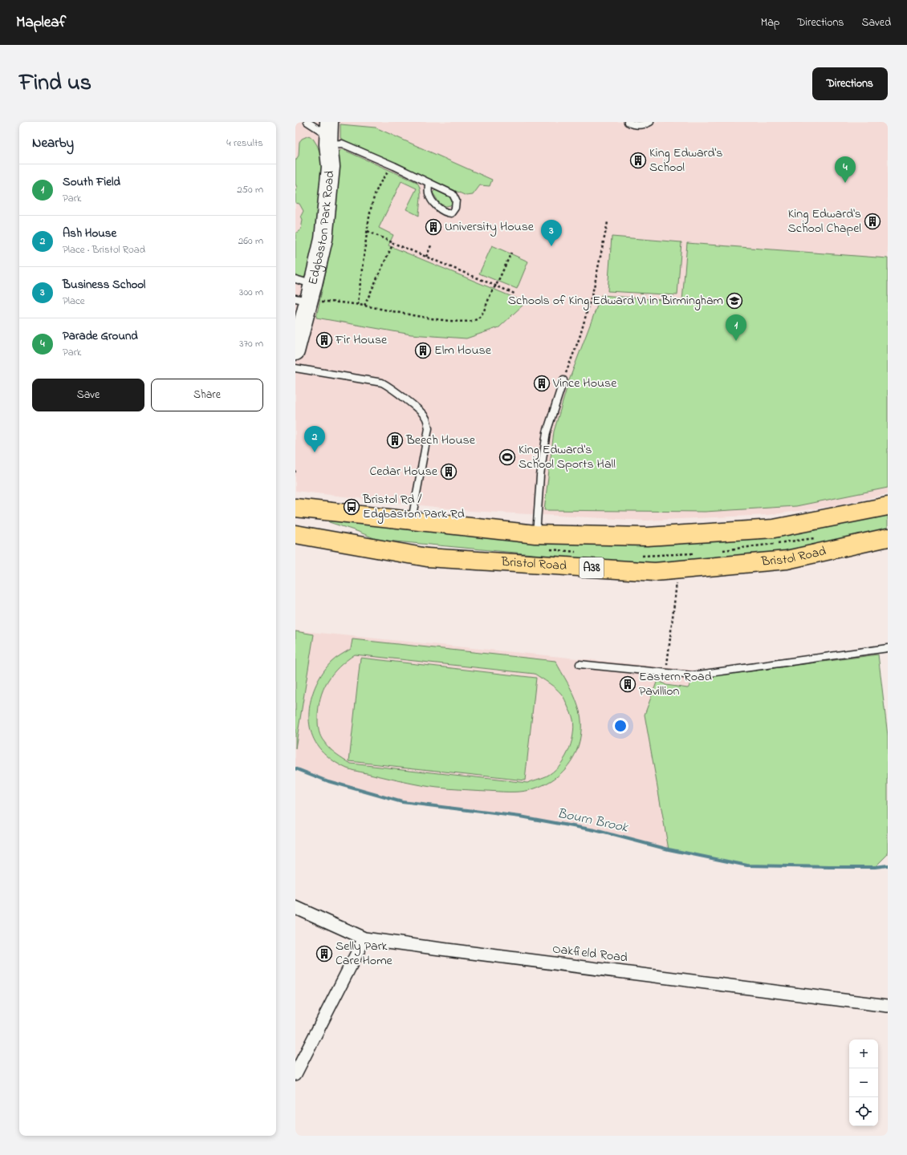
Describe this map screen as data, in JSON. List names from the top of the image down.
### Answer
{
  "streets": {
    "highway": ["Bristol Road", "A38"],
    "street": ["Edgbaston Park Road", "Oakfield Road"]
  },
  "water": ["Bourn Brook"],
  "places": {
    "building": [
      "King Edward's School",
      "King Edward's School Chapel",
      "University House",
      "Fir House",
      "Elm House",
      "Vince House",
      "Beech House",
      "Cedar House",
      "Eastern Road Pavillion",
      "Selly Park Care Home"
    ],
    "school or university": ["Schools of King Edward VI in Birmingham"],
    "sports": ["King Edward's School Sports Hall"],
    "bus stop": ["Bristol Rd / Edgbaston Park Rd"]
  },
  "page": {
    "header": "Mapleaf",
    "nav": ["Map", "Directions", "Saved"],
    "title": "Find us",
    "buttons": [
      "Directions",
      ["Save", "Share"]
    ],
    "heading": ["Nearby", "4 results"],
    "pins": [
      "4",
      "3",
      "1",
      "2"
    ],
    "list": [
      {
        "mark": "1",
        "name": "South Field",
        "note": "Park",
        "value": "250 m"
      },
      {
        "mark": "2",
        "name": "Ash House",
        "note": "Place · Bristol Road",
        "value": "260 m"
      },
      {
        "mark": "3",
        "name": "Business School",
        "note": "Place",
        "value": "300 m"
      },
      {
        "mark": "4",
        "name": "Parade Ground",
        "note": "Park",
        "value": "370 m"
      }
    ],
    "map_buttons": ["+", "−"]
  }
}
